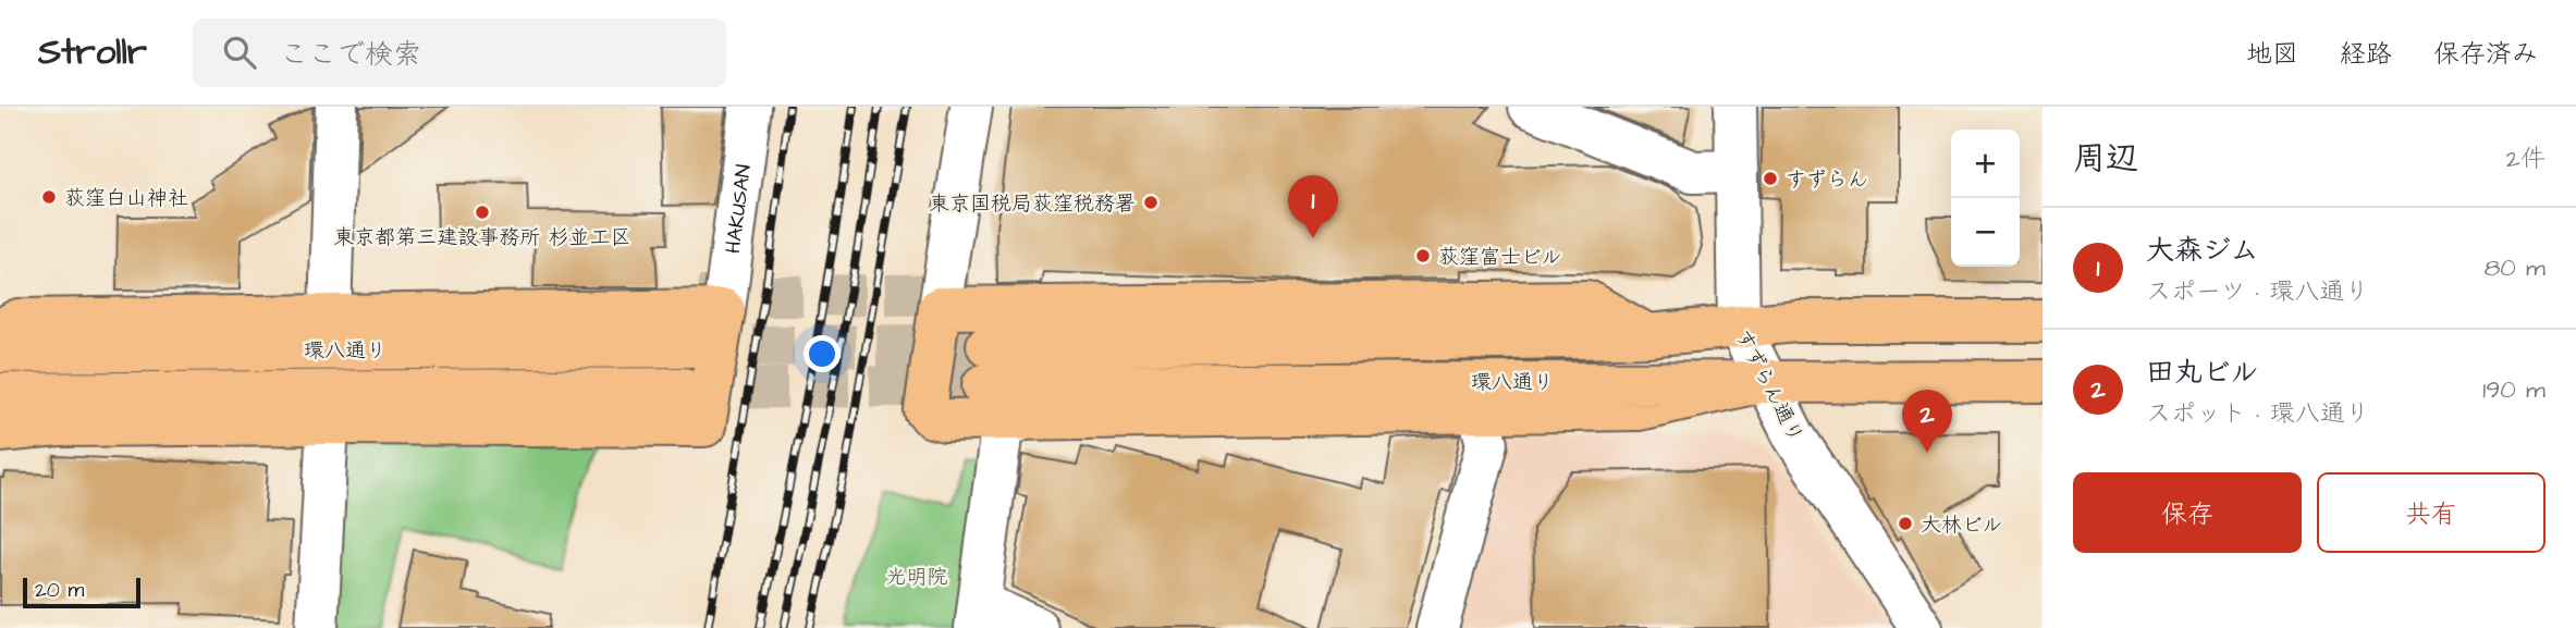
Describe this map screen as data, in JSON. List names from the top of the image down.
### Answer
{
  "streets": {
    "main road": ["環八通り"],
    "street": ["HAKUSAN", "すずらん通り"]
  },
  "crossings": [
    ["環八通り", "すずらん通り"]
  ],
  "parks": ["光明院"],
  "places": [
    "すずらん",
    "荻窪白山神社",
    "東京国税局荻窪税務署",
    "東京都第三建設事務所 杉並工区",
    "荻窪富士ビル",
    "大林ビル"
  ],
  "scale_bar": "20 m",
  "page": {
    "header": "Strollr",
    "search": "ここで検索",
    "nav": ["地図", "経路", "保存済み"],
    "heading": ["周辺", "2件"],
    "map_buttons": ["+", "−"],
    "pins": ["1", "2"],
    "list": [
      {
        "mark": "1",
        "name": "大森ジム",
        "note": "スポーツ · 環八通り",
        "value": "80 m"
      },
      {
        "mark": "2",
        "name": "田丸ビル",
        "note": "スポット · 環八通り",
        "value": "190 m"
      }
    ],
    "buttons": ["保存", "共有"],
    "scale": "20 m"
  }
}
